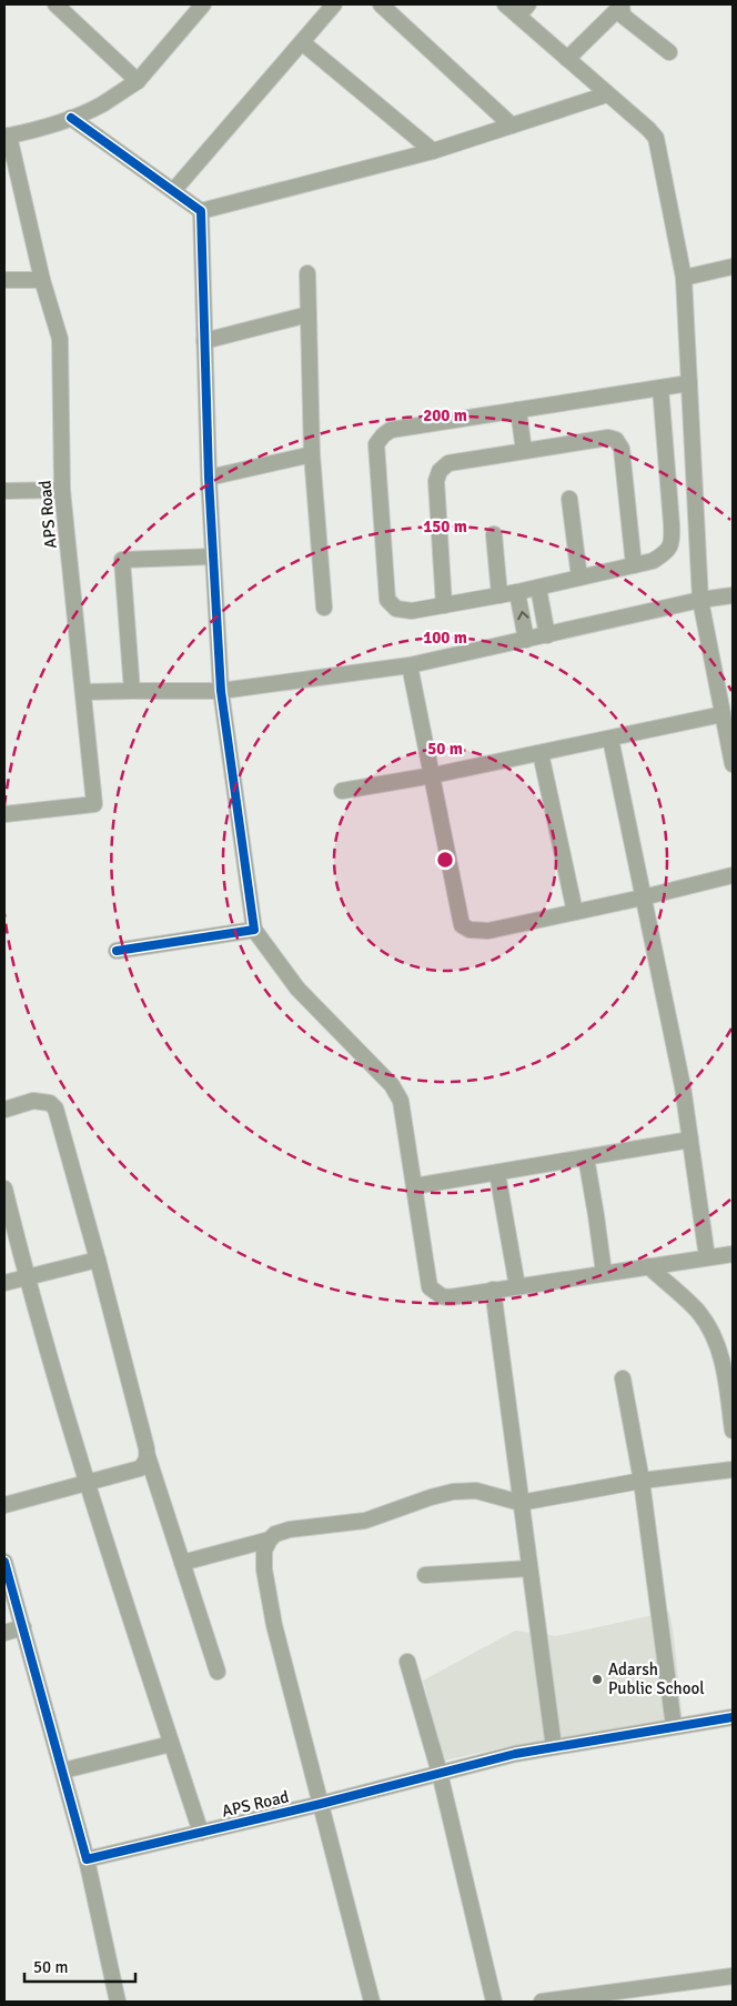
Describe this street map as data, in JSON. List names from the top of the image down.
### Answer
{
  "streets": {
    "street": ["APS Road"]
  },
  "places": ["Adarsh Public School"],
  "scale_bar": "50 m",
  "rings": [
    "200 m",
    "150 m",
    "100 m",
    "50 m"
  ]
}
